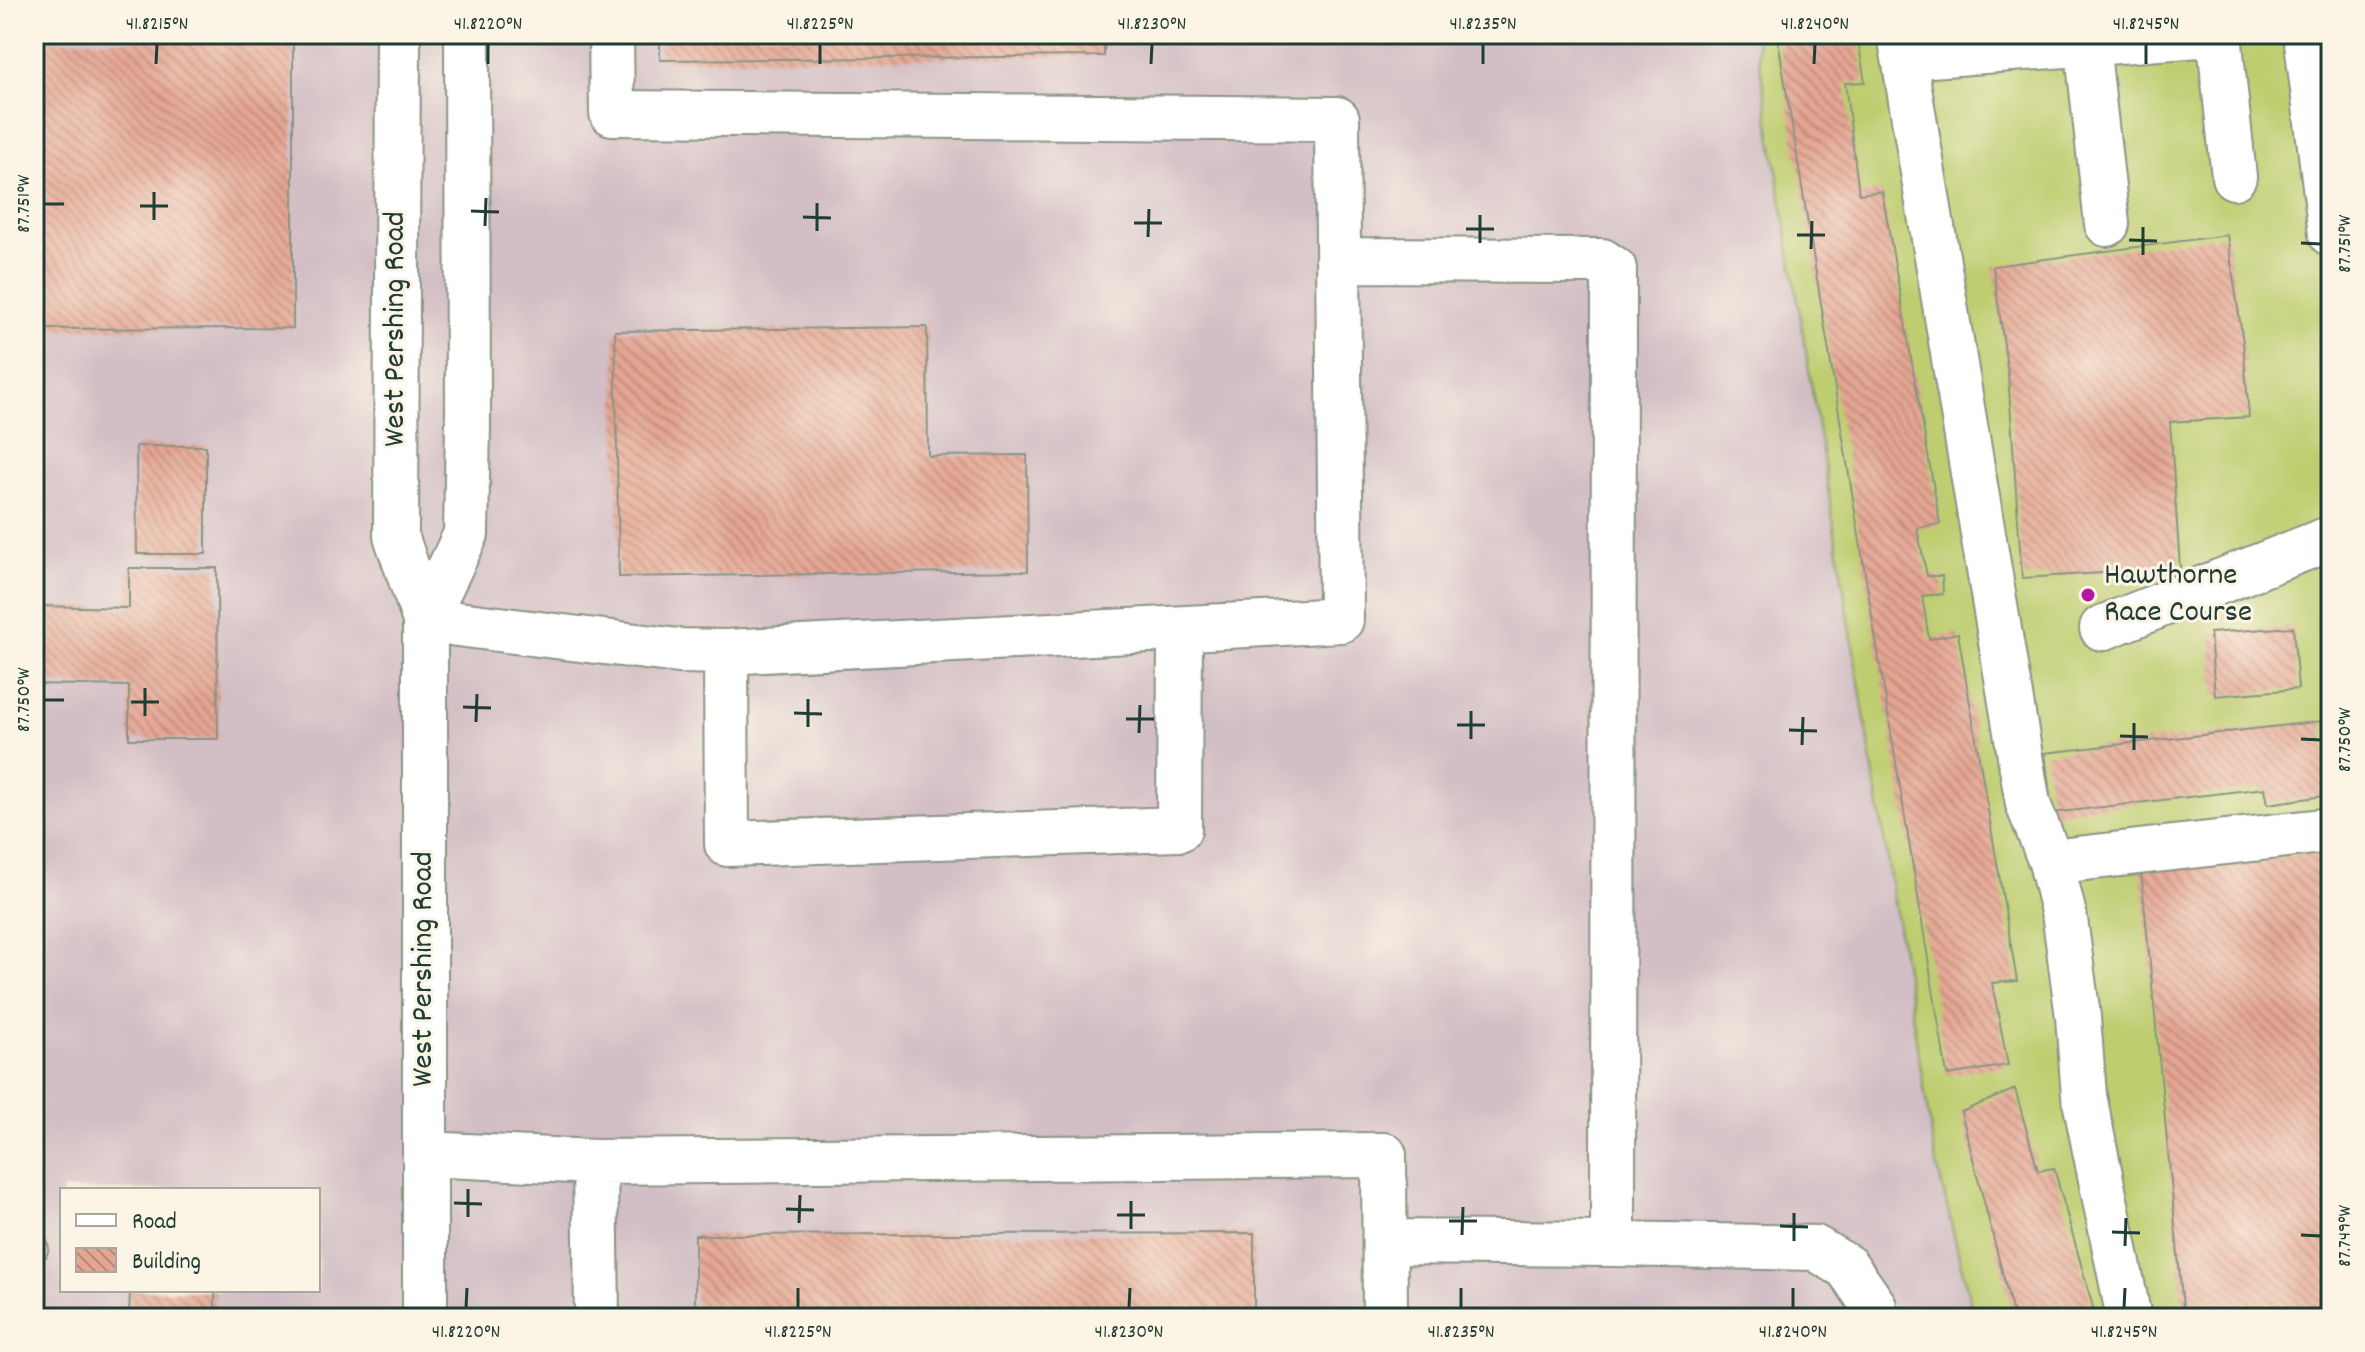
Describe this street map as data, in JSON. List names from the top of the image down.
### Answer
{
  "streets": {
    "main road": ["West Pershing Road"]
  },
  "places": ["Hawthorne Race Course"],
  "legend": ["Road", "Building"],
  "coordinates": [
    "41.8215°N",
    "41.8220°N",
    "41.8225°N",
    "41.8230°N",
    "41.8235°N",
    "41.8240°N",
    "41.8245°N",
    "87.751°W",
    "87.750°W",
    "87.749°W"
  ]
}
